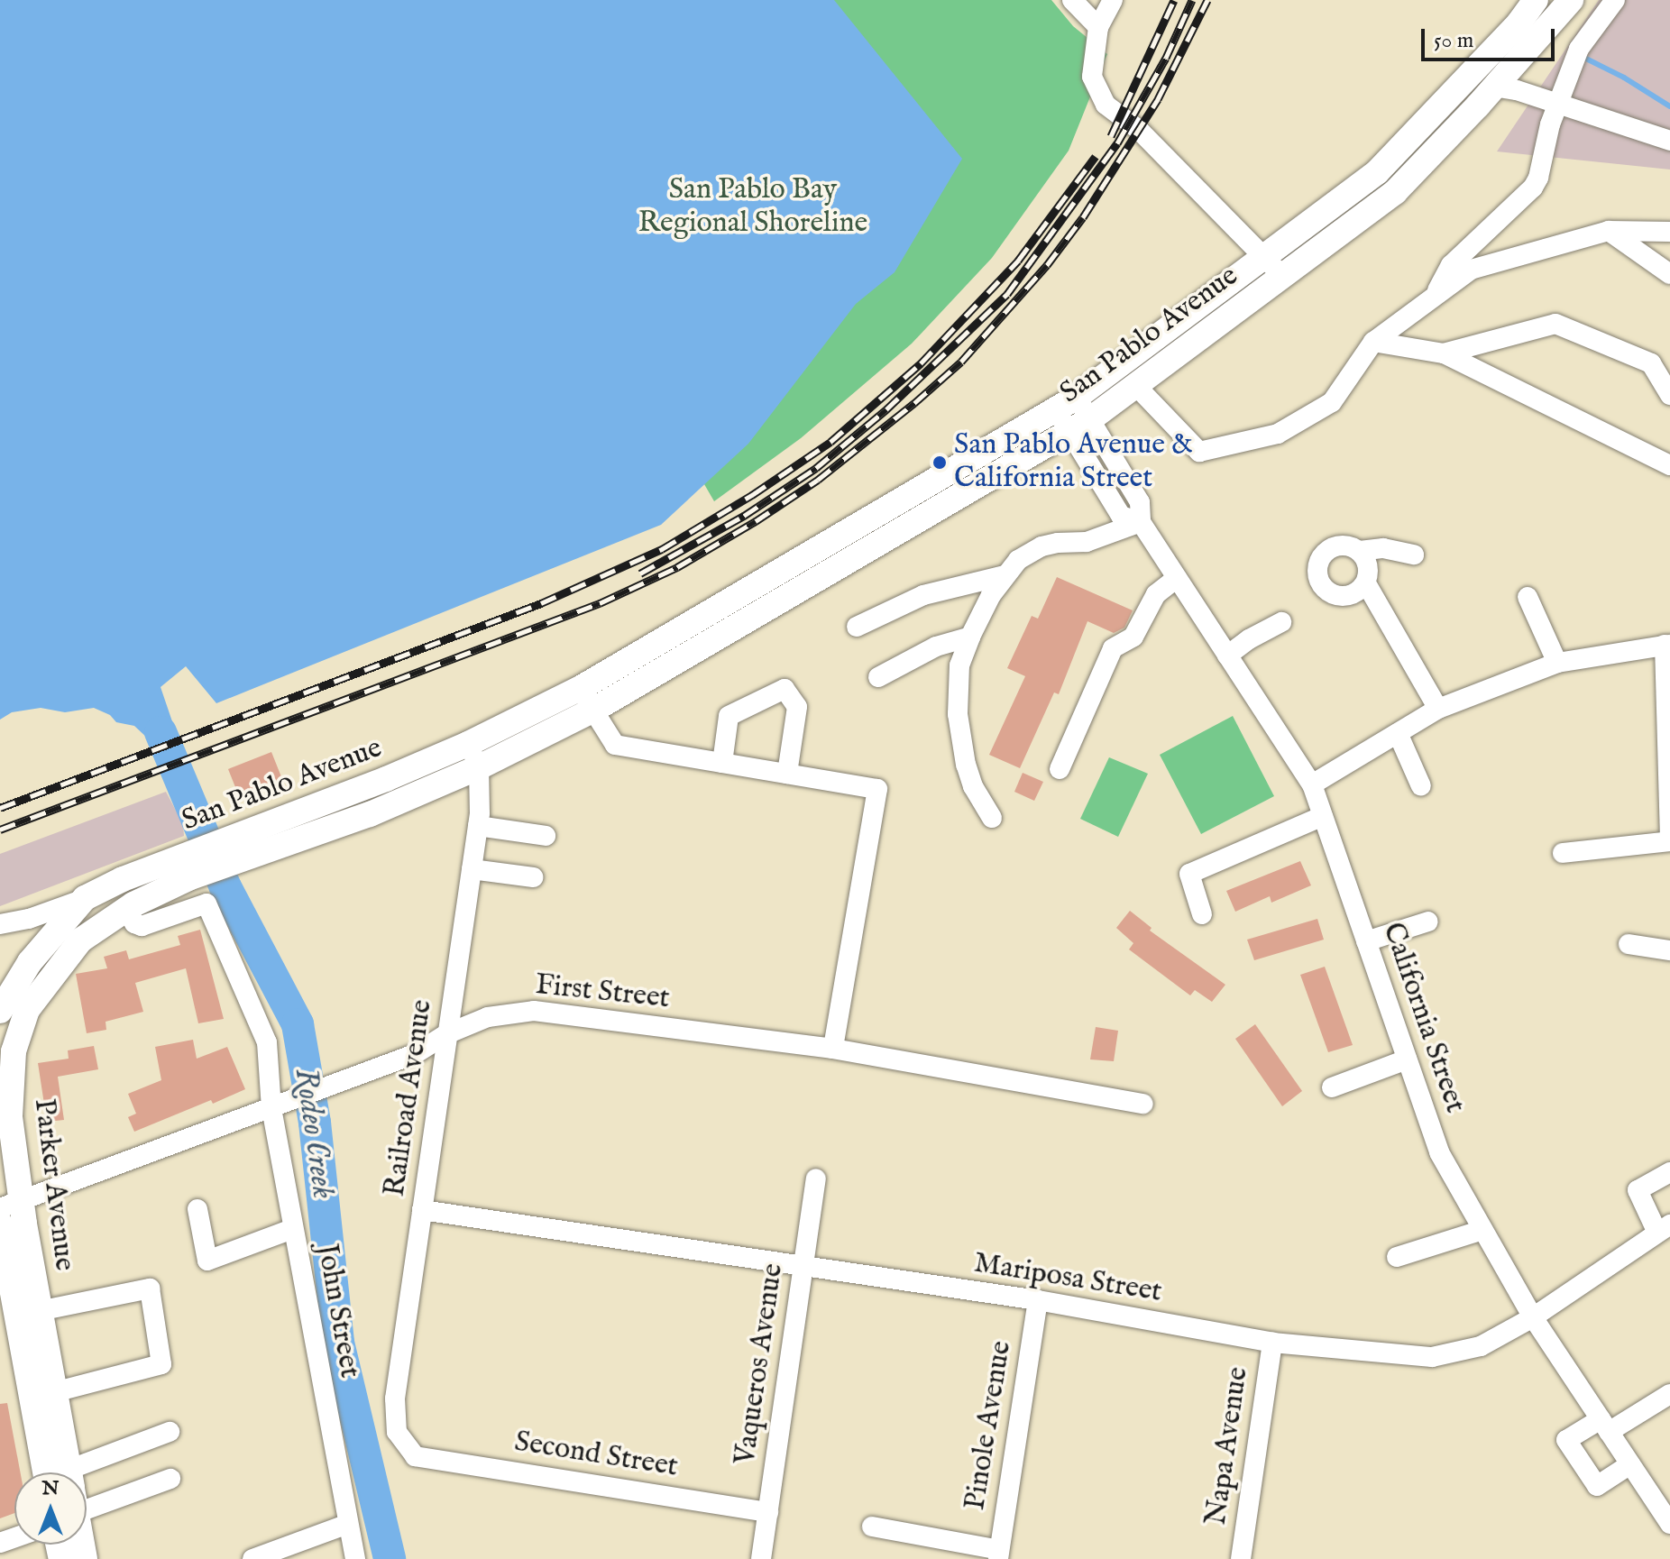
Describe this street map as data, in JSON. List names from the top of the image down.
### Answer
{
  "streets": {
    "main road": ["San Pablo Avenue", "Parker Avenue"],
    "street": [
      "First Street",
      "California Street",
      "Railroad Avenue",
      "Mariposa Street",
      "John Street",
      "Vaqueros Avenue",
      "Pinole Avenue",
      "Napa Avenue",
      "Second Street"
    ]
  },
  "crossings": [
    ["San Pablo Avenue", "California Street"],
    ["San Pablo Avenue", "Railroad Avenue"],
    ["San Pablo Avenue", "Parker Avenue"],
    ["San Pablo Avenue", "John Street"],
    ["First Street", "Railroad Avenue"],
    ["First Street", "Parker Avenue"],
    ["First Street", "John Street"],
    ["California Street", "Mariposa Street"],
    ["Railroad Avenue", "Mariposa Street"],
    ["Railroad Avenue", "Second Street"],
    ["Parker Avenue", "John Street"],
    ["Mariposa Street", "Vaqueros Avenue"],
    ["Mariposa Street", "Pinole Avenue"],
    ["Mariposa Street", "Napa Avenue"],
    ["Vaqueros Avenue", "Second Street"]
  ],
  "water": ["Rodeo Creek"],
  "parks": ["San Pablo Bay Regional Shoreline"],
  "places": ["San Pablo Avenue & California Street"],
  "scale_bar": "50 m",
  "north": "top"
}
